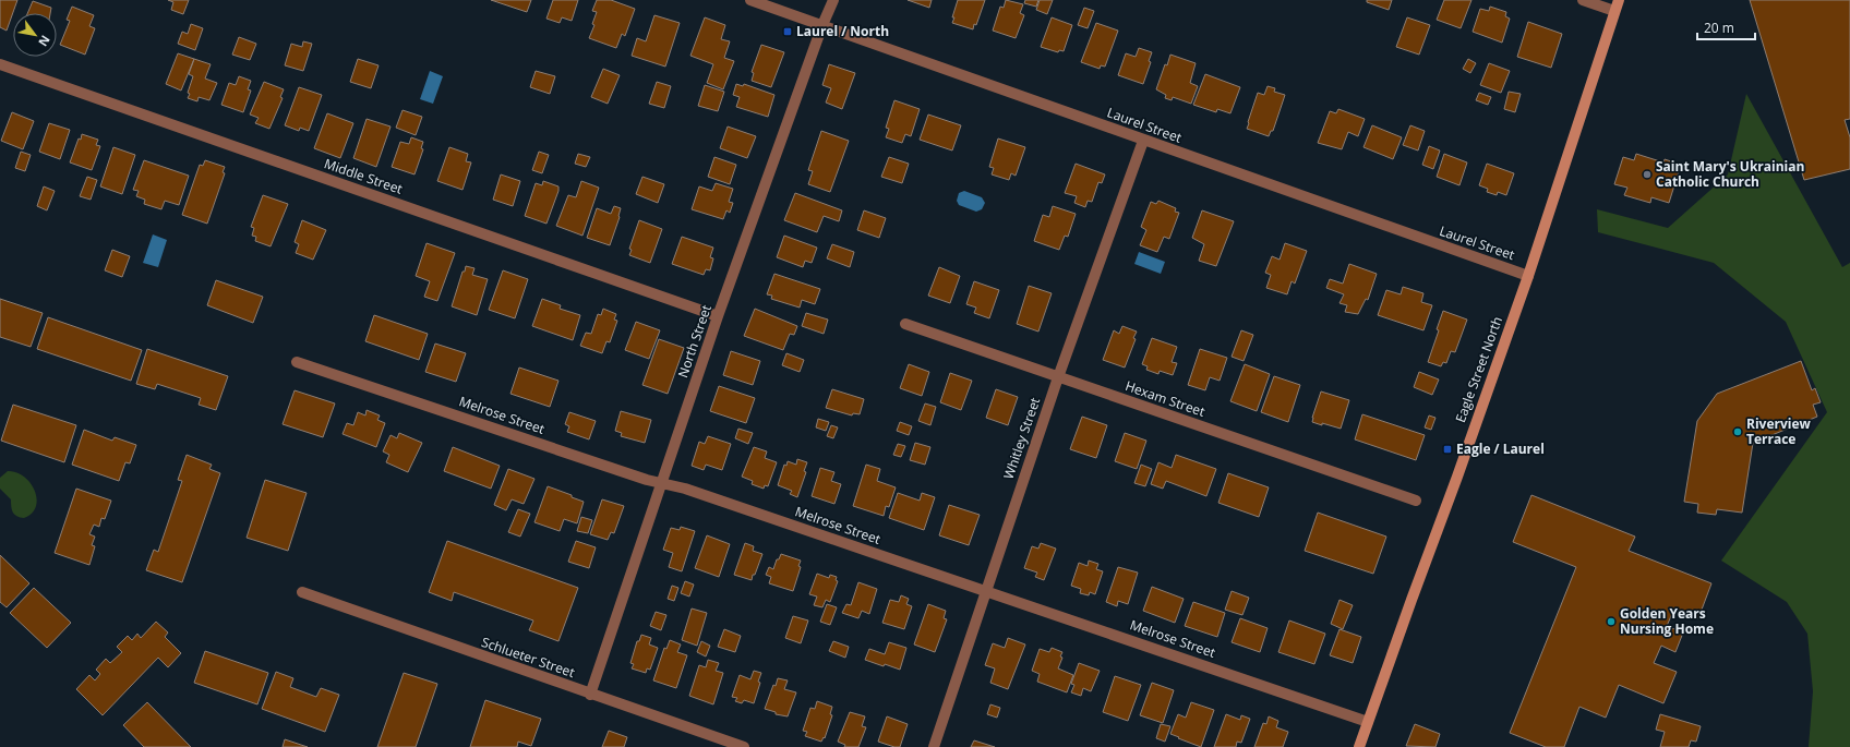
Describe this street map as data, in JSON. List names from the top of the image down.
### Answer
{
  "streets": {
    "main road": ["Eagle Street North"],
    "street": [
      "Laurel Street",
      "Middle Street",
      "North Street",
      "Hexam Street",
      "Melrose Street",
      "Whitley Street",
      "Schlueter Street"
    ]
  },
  "crossings": [
    ["Laurel Street", "North Street"],
    ["Laurel Street", "Eagle Street North"],
    ["Laurel Street", "Whitley Street"],
    ["Middle Street", "North Street"],
    ["North Street", "Melrose Street"],
    ["North Street", "Schlueter Street"],
    ["Eagle Street North", "Melrose Street"],
    ["Hexam Street", "Whitley Street"],
    ["Melrose Street", "Whitley Street"]
  ],
  "places": {
    "transit": ["Laurel / North", "Eagle / Laurel"],
    "other": ["Saint Mary's Ukrainian Catholic Church", "Riverview Terrace", "Golden Years Nursing Home"]
  },
  "scale_bar": "20 m",
  "north": "bottom right"
}
